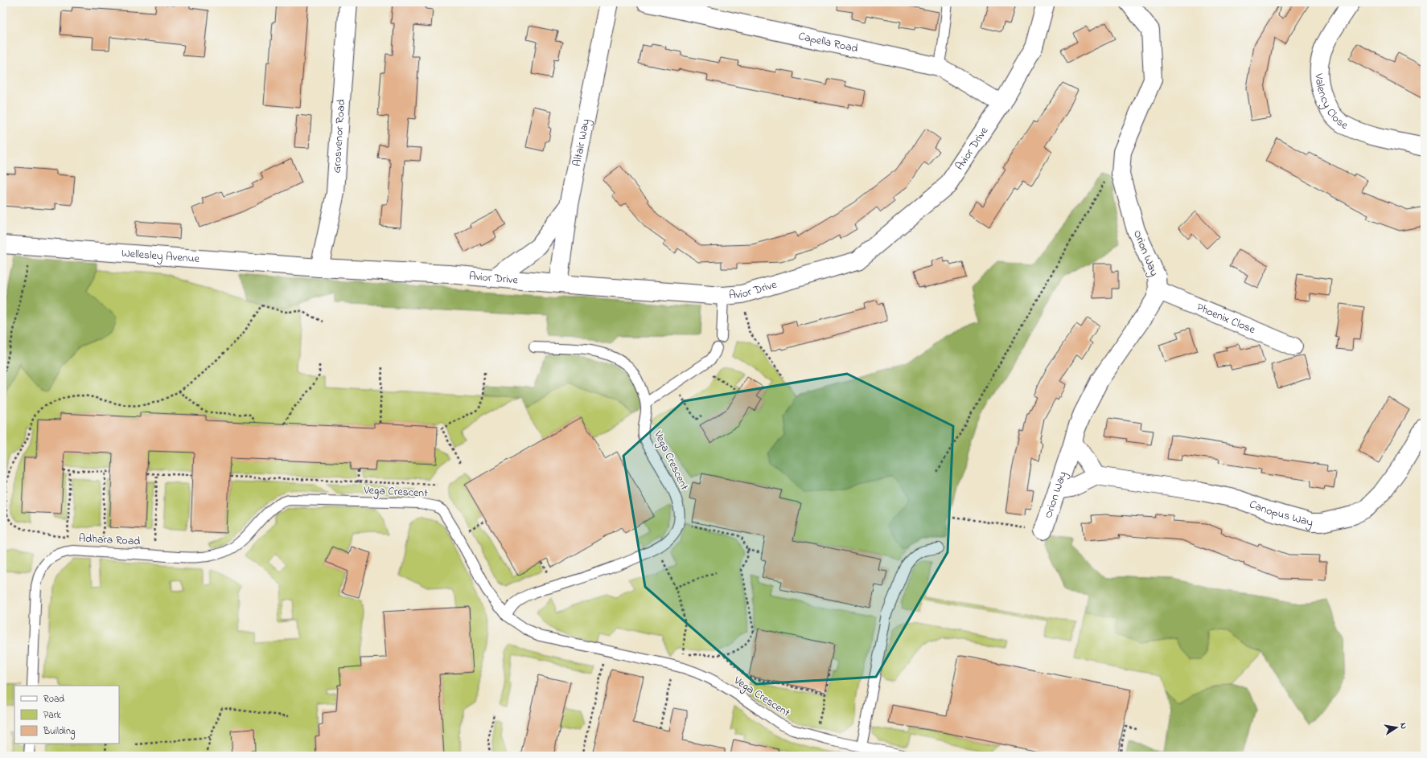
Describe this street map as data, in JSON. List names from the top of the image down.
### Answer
{
  "streets": {
    "street": [
      "Capella Road",
      "Valency Close",
      "Grosvenor Road",
      "Altair Way",
      "Avior Drive",
      "Orion Way",
      "Wellesley Avenue",
      "Phoenix Close",
      "Canopus Way"
    ],
    "lane": ["Vega Crescent", "Adhara Road"]
  },
  "crossings": [
    ["Capella Road", "Avior Drive"],
    ["Grosvenor Road", "Avior Drive"],
    ["Grosvenor Road", "Wellesley Avenue"],
    ["Altair Way", "Avior Drive"],
    ["Avior Drive", "Wellesley Avenue"],
    ["Orion Way", "Phoenix Close"],
    ["Vega Crescent", "Adhara Road"]
  ],
  "legend": ["Road", "Park", "Building"],
  "north": "right"
}
